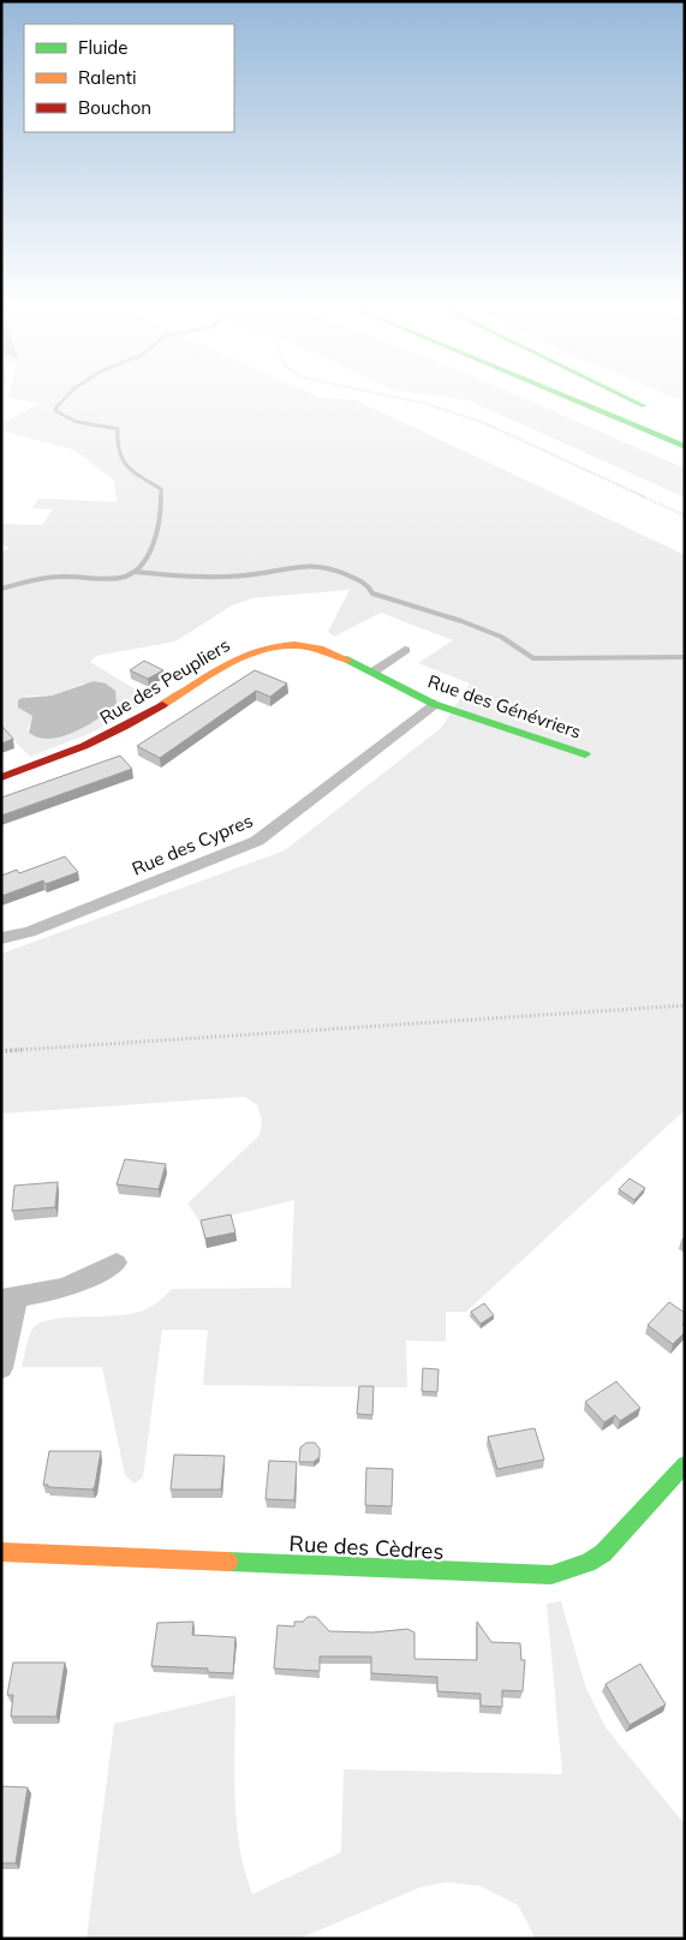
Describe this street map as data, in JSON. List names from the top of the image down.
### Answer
{
  "streets": {
    "main road": ["Rue des Peupliers", "Rue des Génévriers", "Rue des Cèdres"],
    "street": ["Rue des Cypres"]
  },
  "crossings": [
    ["Rue des Peupliers", "Rue des Génévriers"],
    ["Rue des Génévriers", "Rue des Cypres"]
  ],
  "legend": ["Fluide", "Ralenti", "Bouchon"]
}
